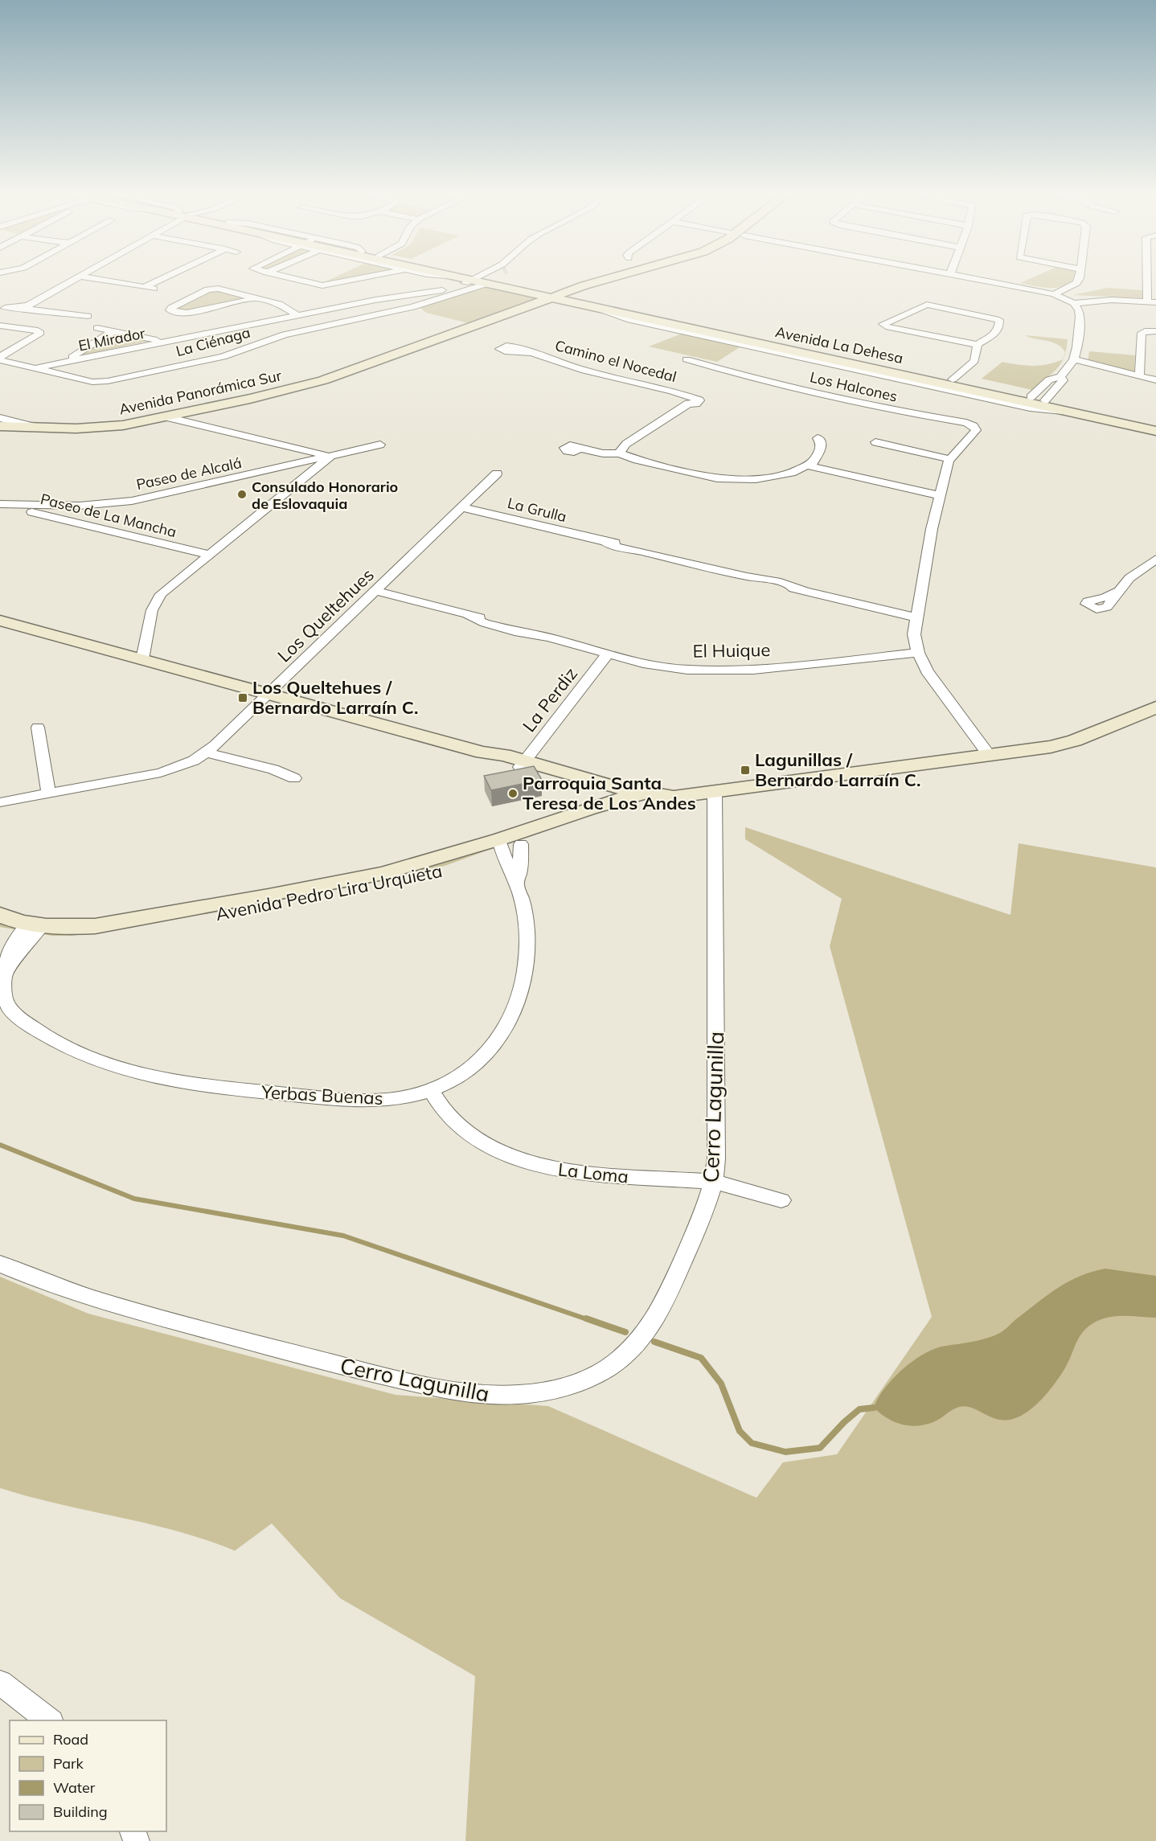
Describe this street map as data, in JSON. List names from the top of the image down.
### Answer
{
  "streets": {
    "street": [
      "El Mirador",
      "La Ciénaga",
      "Avenida La Dehesa",
      "Camino el Nocedal",
      "Los Halcones",
      "Avenida Panorámica Sur",
      "Paseo de Alcalá",
      "La Grulla",
      "Paseo de La Mancha",
      "Los Queltehues",
      "El Huique",
      "La Perdiz",
      "Avenida Pedro Lira Urquieta",
      "Yerbas Buenas",
      "Cerro Lagunilla",
      "La Loma"
    ]
  },
  "crossings": [
    ["El Mirador", "La Ciénaga"],
    ["Avenida La Dehesa", "Avenida Panorámica Sur"],
    ["Los Halcones", "La Grulla"],
    ["Los Halcones", "El Huique"],
    ["Paseo de Alcalá", "Paseo de La Mancha"],
    ["La Grulla", "Los Queltehues"],
    ["Los Queltehues", "El Huique"],
    ["El Huique", "La Perdiz"],
    ["Avenida Pedro Lira Urquieta", "Yerbas Buenas"],
    ["Yerbas Buenas", "La Loma"],
    ["Cerro Lagunilla", "La Loma"]
  ],
  "places": {
    "other": ["Consulado Honorario de Eslovaquia", "Parroquia Santa Teresa de Los Andes"],
    "transit": ["Los Queltehues / Bernardo Larraín C.", "Lagunillas / Bernardo Larraín C."]
  },
  "legend": [
    "Road",
    "Park",
    "Water",
    "Building"
  ]
}
